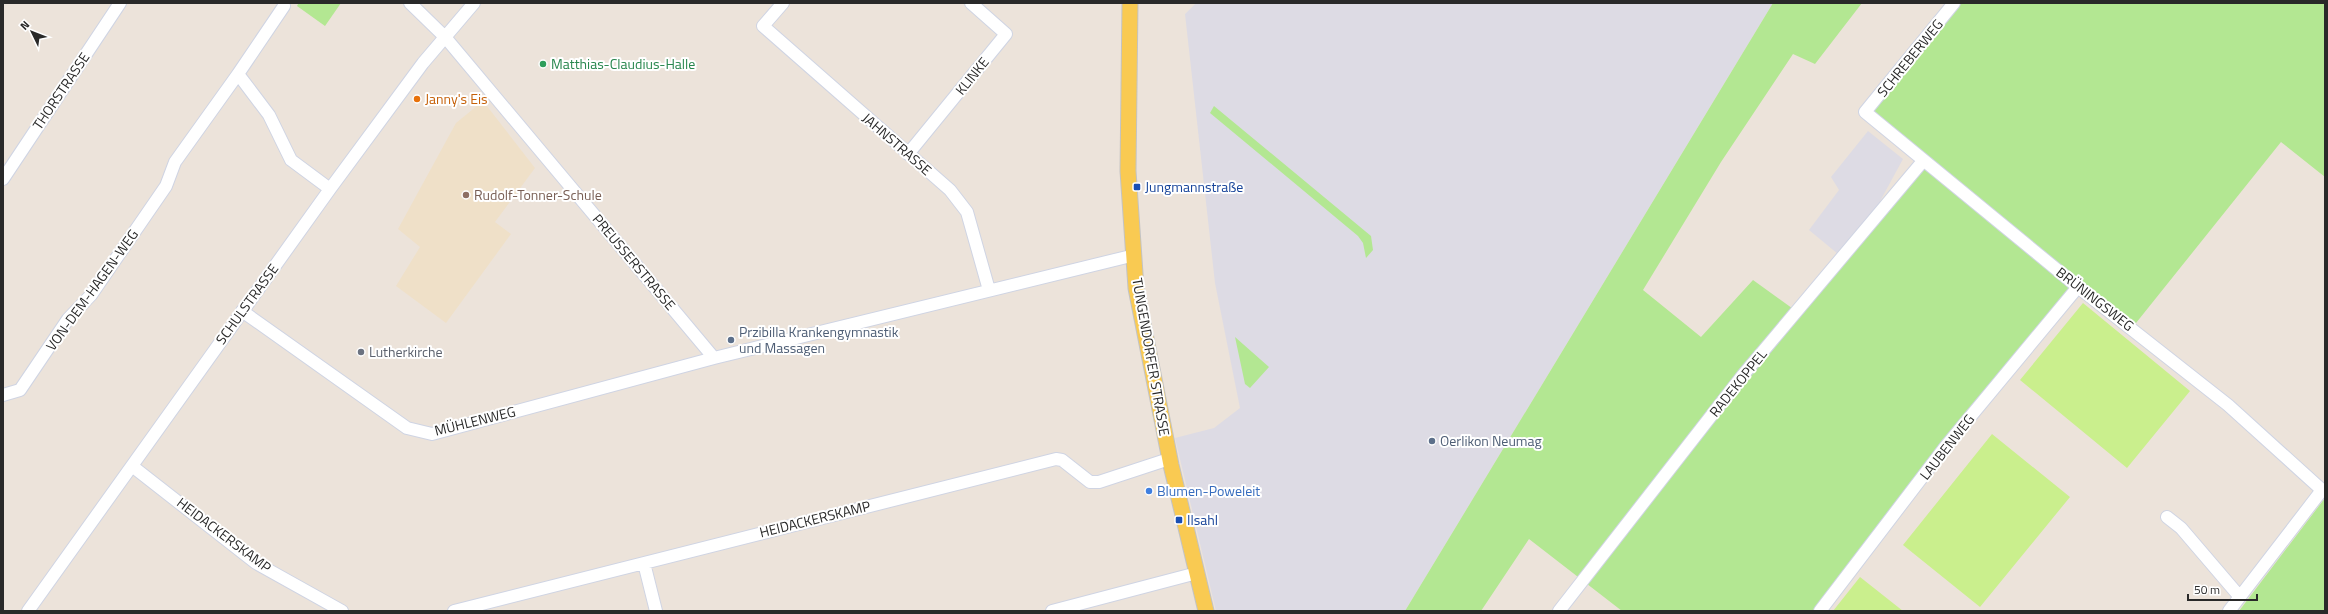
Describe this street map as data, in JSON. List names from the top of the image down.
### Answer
{
  "streets": {
    "main road": ["TUNGENDORFER STRASSE"],
    "street": [
      "SCHREBERWEG",
      "KLINKE",
      "THORSTRASSE",
      "JAHNSTRASSE",
      "PREUSSERSTRASSE",
      "VON-DEM-HAGEN-WEG",
      "BRÜNINGSWEG",
      "SCHULSTRASSE",
      "RADEKOPPEL",
      "MÜHLENWEG",
      "LAUBENWEG",
      "HEIDACKERSKAMP"
    ]
  },
  "crossings": [
    ["SCHREBERWEG", "BRÜNINGSWEG"],
    ["KLINKE", "JAHNSTRASSE"],
    ["PREUSSERSTRASSE", "SCHULSTRASSE"],
    ["PREUSSERSTRASSE", "MÜHLENWEG"],
    ["BRÜNINGSWEG", "RADEKOPPEL"],
    ["BRÜNINGSWEG", "LAUBENWEG"],
    ["SCHULSTRASSE", "MÜHLENWEG"],
    ["SCHULSTRASSE", "HEIDACKERSKAMP"],
    ["TUNGENDORFER STRASSE", "HEIDACKERSKAMP"]
  ],
  "places": {
    "other": [
      "Matthias-Claudius-Halle",
      "Janny's Eis",
      "Rudolf-Tonner-Schule",
      "Przibilla Krankengymnastik und Massagen",
      "Lutherkirche",
      "Oerlikon Neumag",
      "Blumen-Poweleit"
    ],
    "transit": ["Jungmannstraße", "Ilsahl"]
  },
  "scale_bar": "50 m",
  "north": "top left"
}
